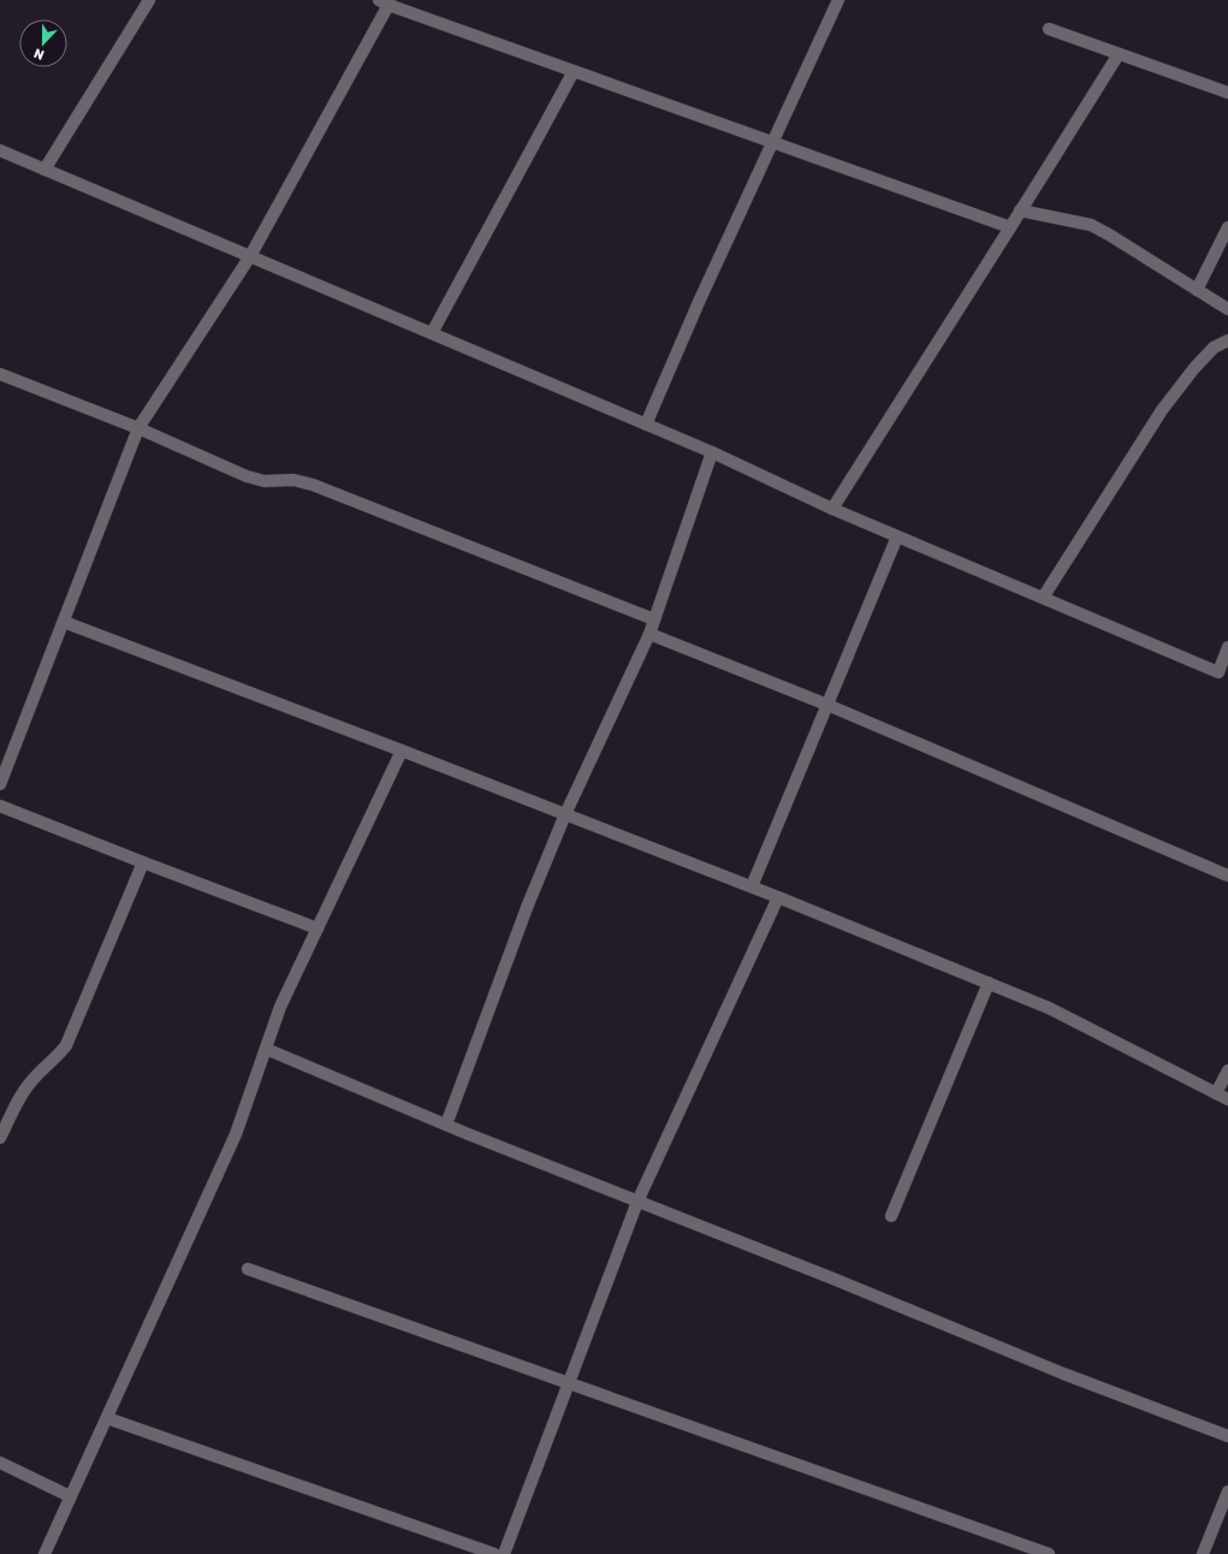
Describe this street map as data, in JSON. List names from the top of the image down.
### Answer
{
  "north": "bottom"
}
